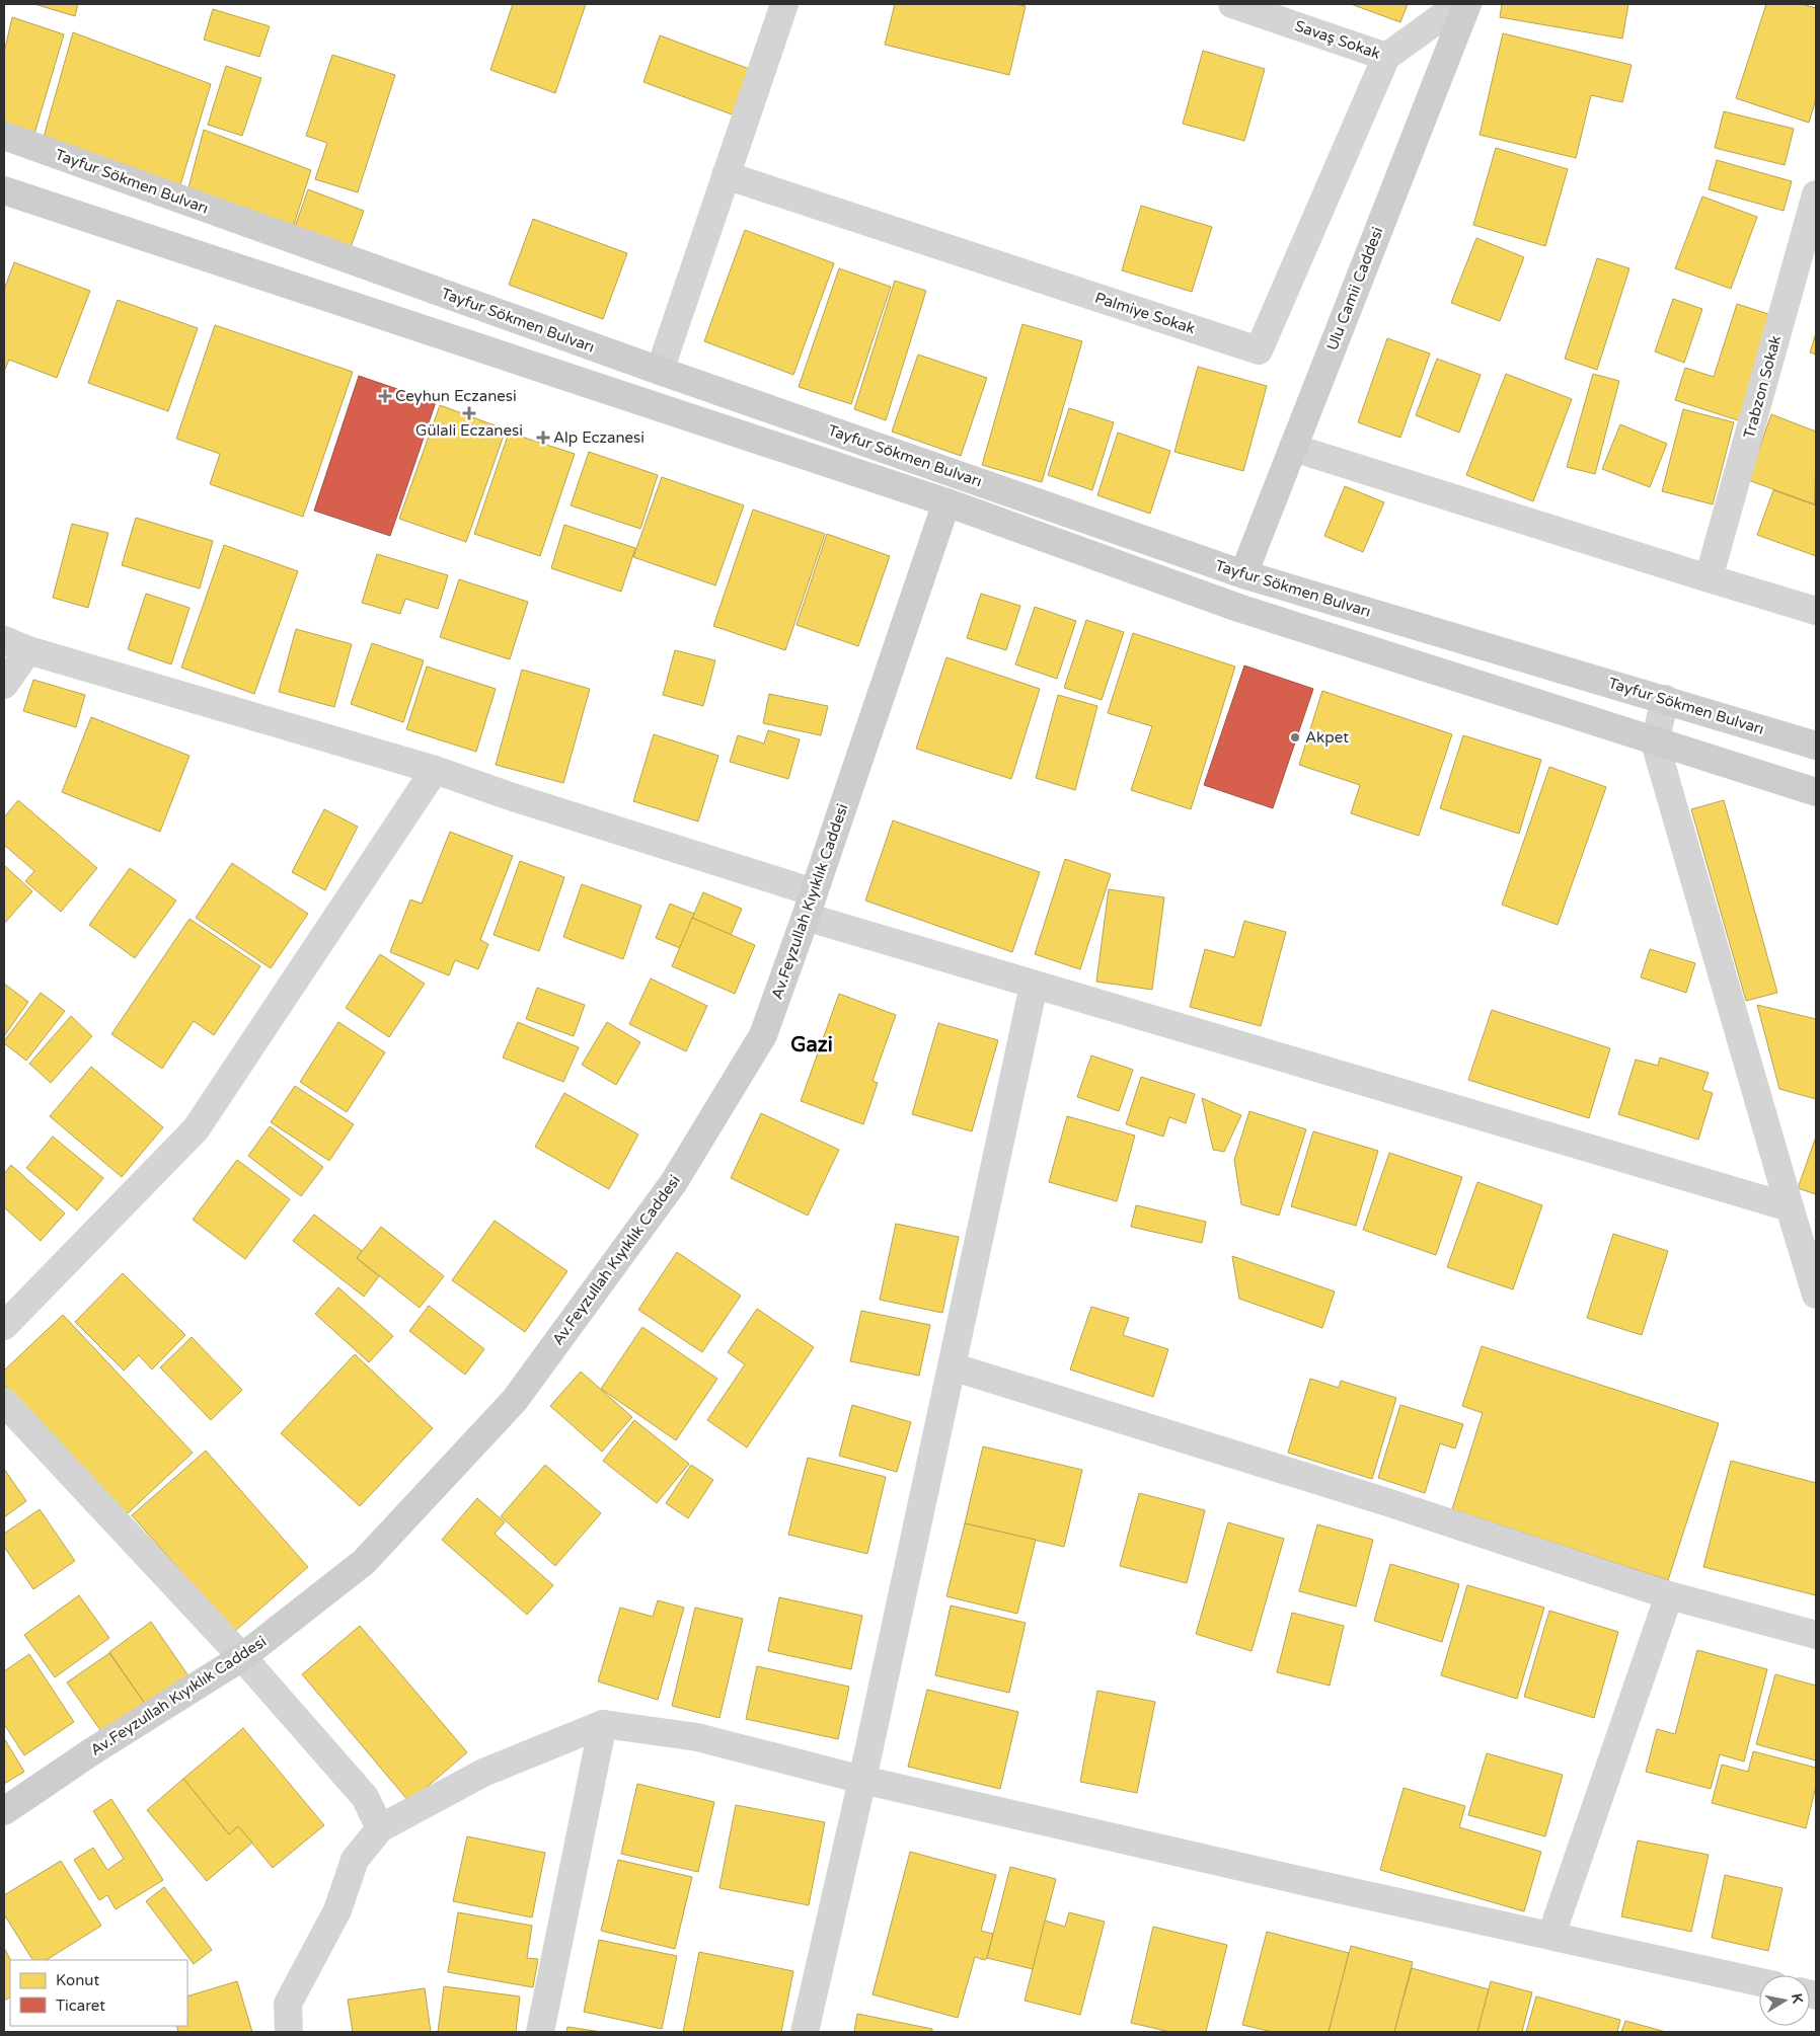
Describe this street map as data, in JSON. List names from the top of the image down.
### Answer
{
  "streets": {
    "main road": ["Tayfur Sökmen Bulvarı", "Ulu Camii Caddesi", "Av.Feyzullah Kıyıklık Caddesi"],
    "street": ["Savaş Sokak", "Palmiye Sokak", "Trabzon Sokak"]
  },
  "crossings": [
    ["Savaş Sokak", "Palmiye Sokak"],
    ["Tayfur Sökmen Bulvarı", "Ulu Camii Caddesi"],
    ["Tayfur Sökmen Bulvarı", "Av.Feyzullah Kıyıklık Caddesi"]
  ],
  "districts": ["Gazi"],
  "places": {
    "health": ["Ceyhun Eczanesi", "Gülali Eczanesi", "Alp Eczanesi"],
    "other": ["Akpet"]
  },
  "legend": ["Konut", "Ticaret"],
  "north": "right"
}
